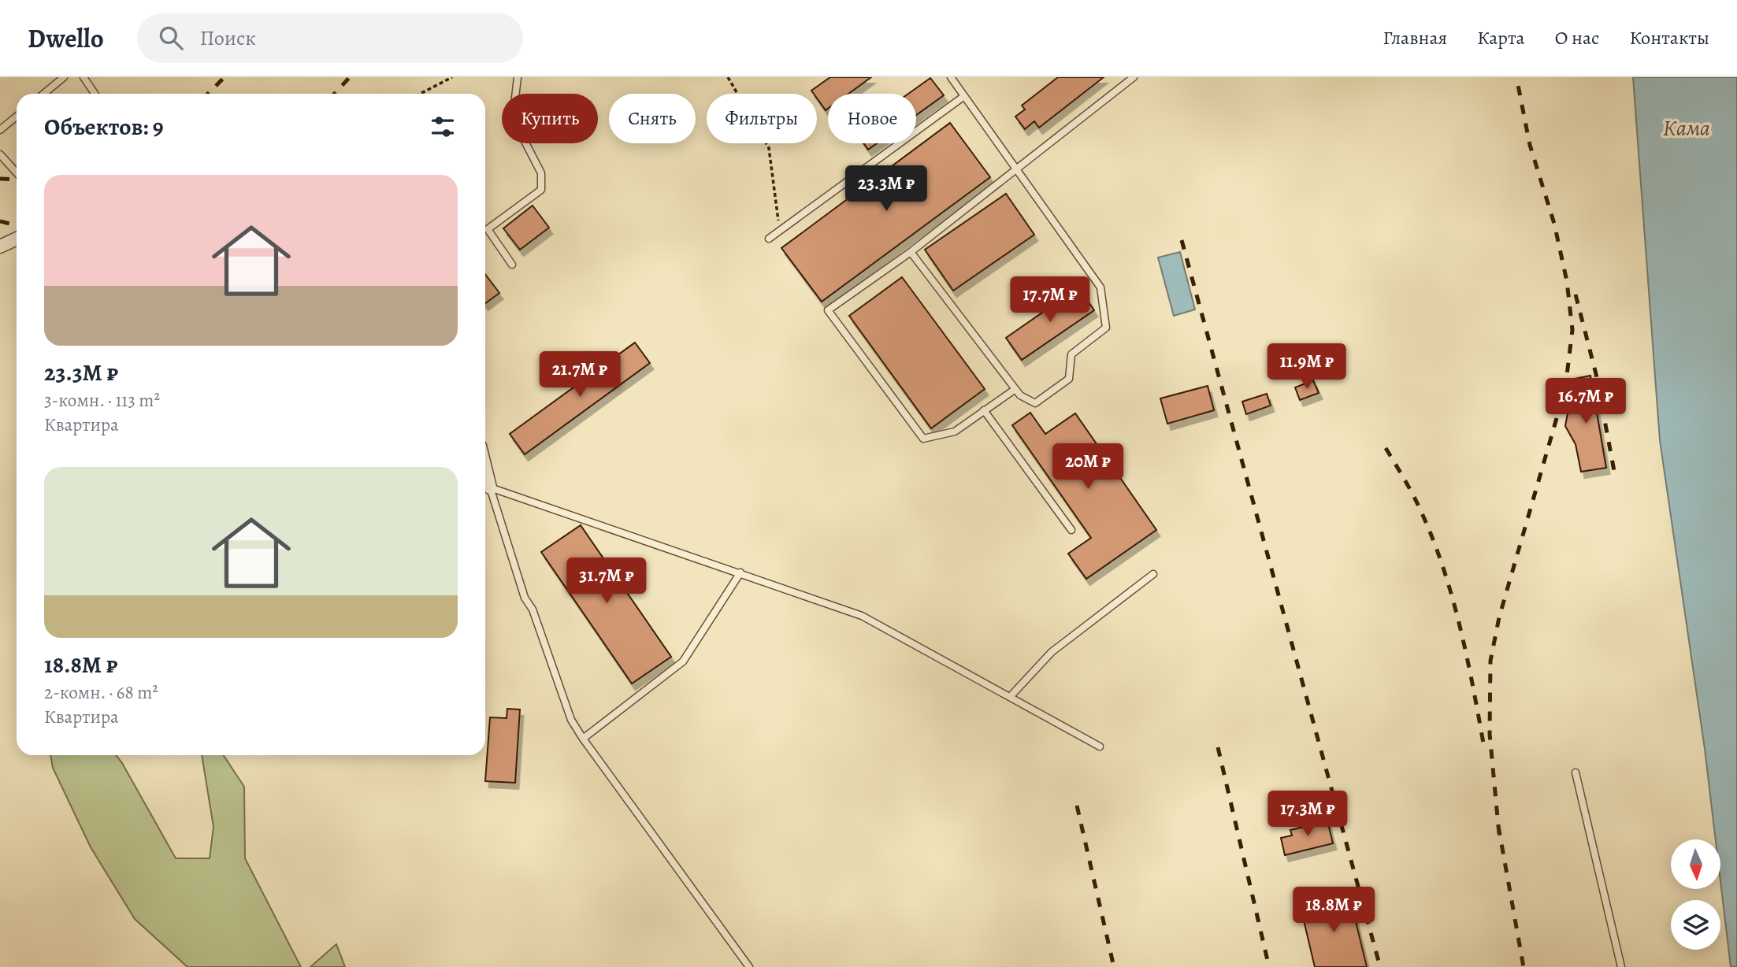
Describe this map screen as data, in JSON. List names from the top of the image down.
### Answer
{
  "water": ["Кама"],
  "north": "bottom",
  "page": {
    "header": "Dwello",
    "search": "Поиск",
    "nav": [
      "Главная",
      "Карта",
      "О нас",
      "Контакты"
    ],
    "chip": [
      "Купить",
      "Снять",
      "Фильтры",
      "Новое"
    ],
    "heading": "Объектов: 9",
    "list": [
      {
        "name": "23.3M ₽",
        "note": "3-комн. · 113 m² · Квартира"
      },
      {
        "name": "18.8M ₽",
        "note": "2-комн. · 68 m² · Квартира"
      }
    ],
    "price": [
      "23.3M ₽",
      "17.7M ₽",
      "11.9M ₽",
      "21.7M ₽",
      "16.7M ₽",
      "20M ₽",
      "31.7M ₽",
      "17.3M ₽",
      "18.8M ₽"
    ]
  }
}
